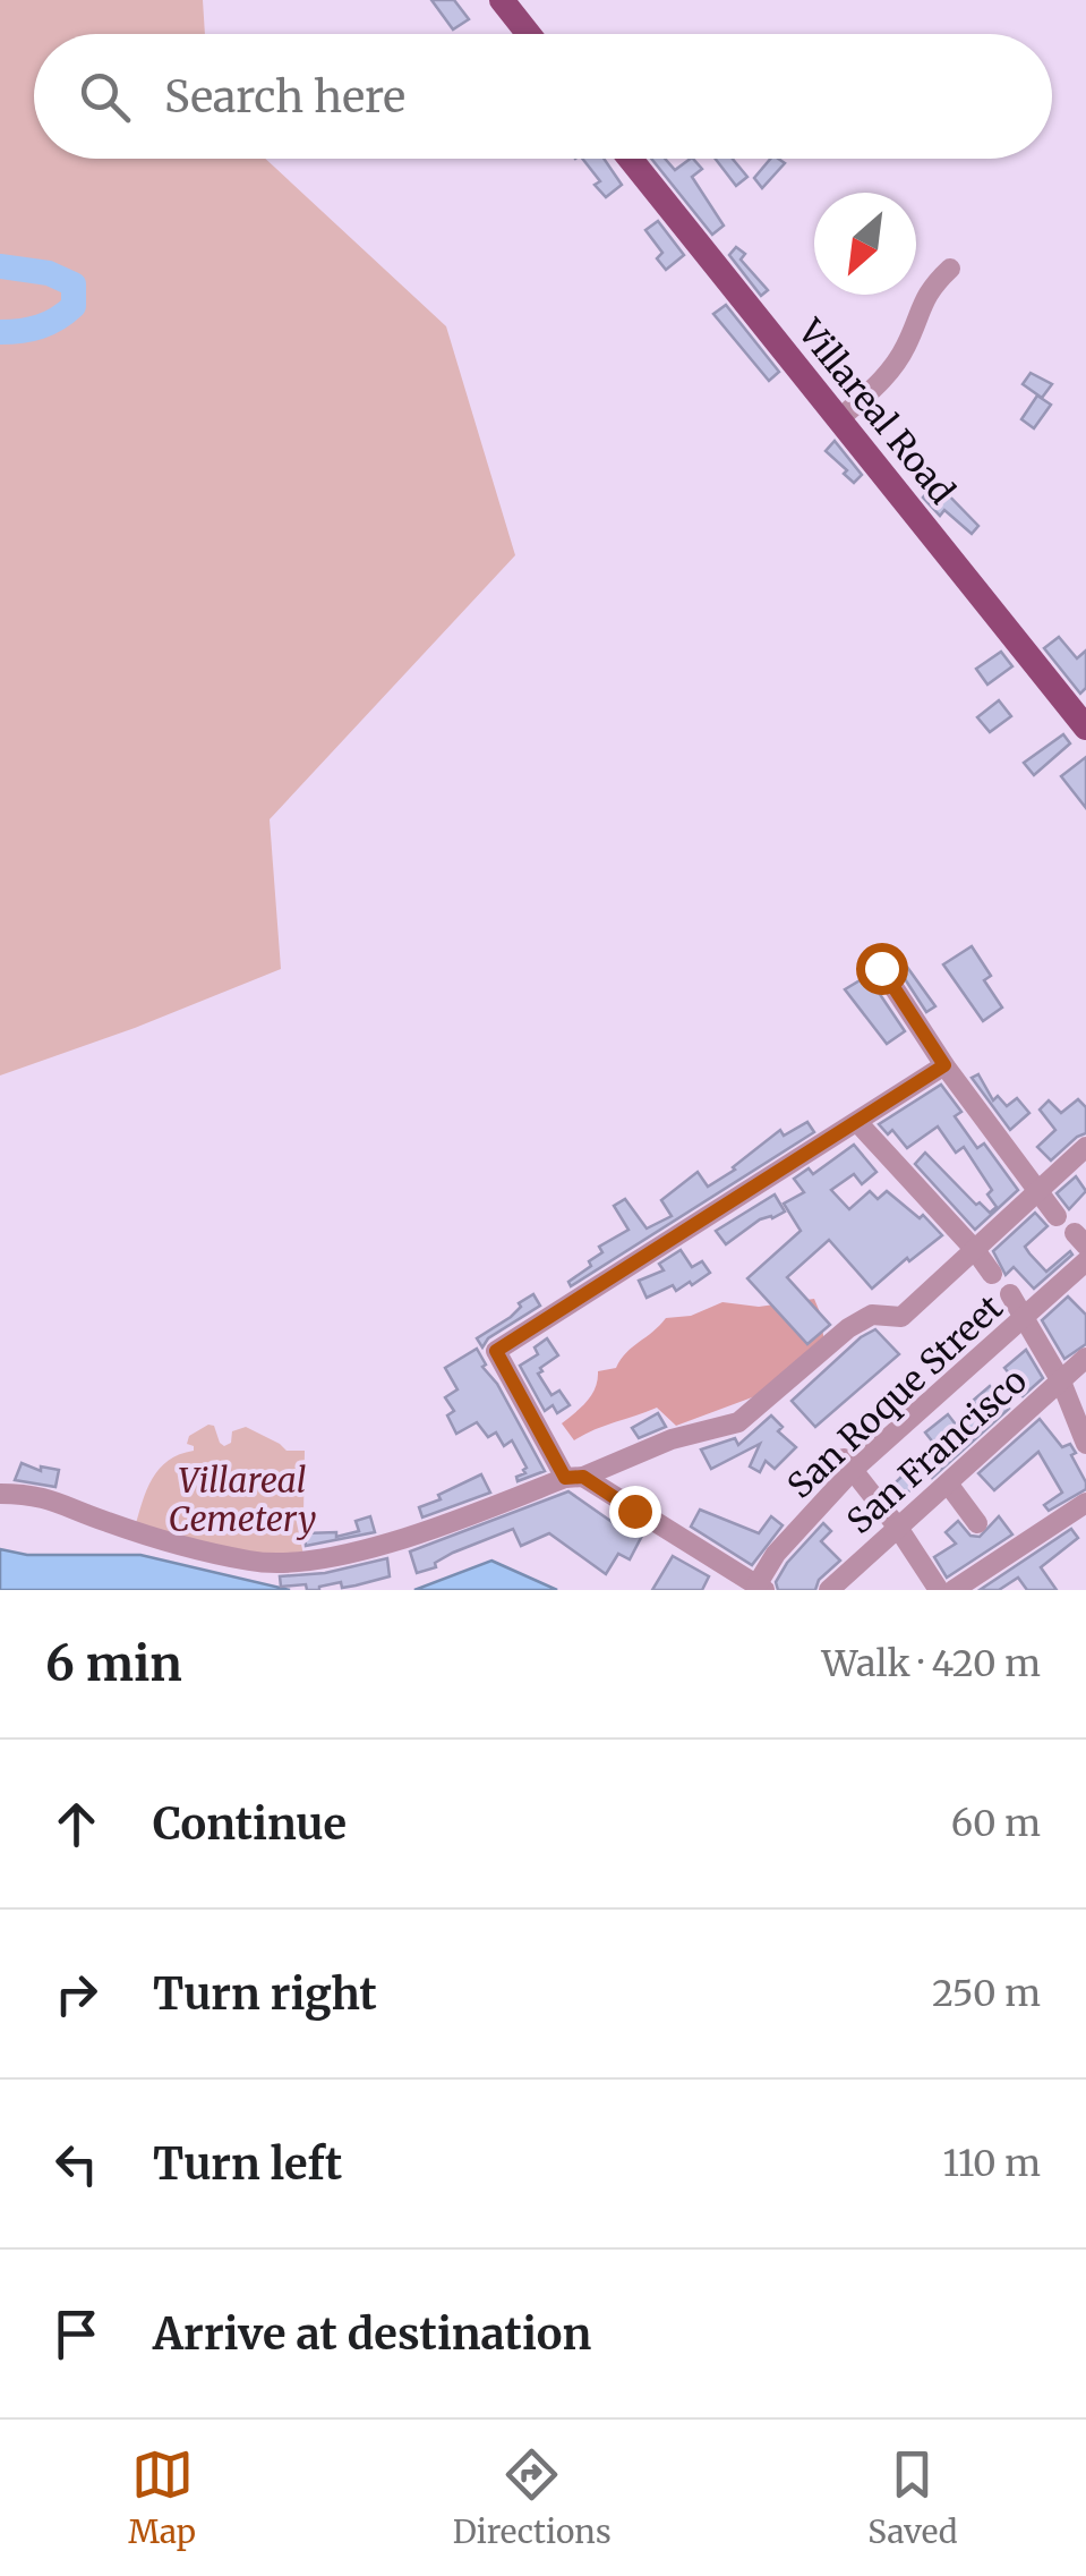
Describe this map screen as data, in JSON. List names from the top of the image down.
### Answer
{
  "streets": {
    "main road": ["Villareal Road"],
    "street": ["San Roque Street", "San Francisco"]
  },
  "parks": ["Villareal Cemetery"],
  "north": "bottom left",
  "page": {
    "search": "Search here",
    "heading": ["6 min", "Walk · 420 m"],
    "list": [
      ["Continue", "60 m"],
      ["Turn right", "250 m"],
      ["Turn left", "110 m"],
      "Arrive at destination"
    ],
    "nav": ["Map", "Directions", "Saved"]
  }
}
